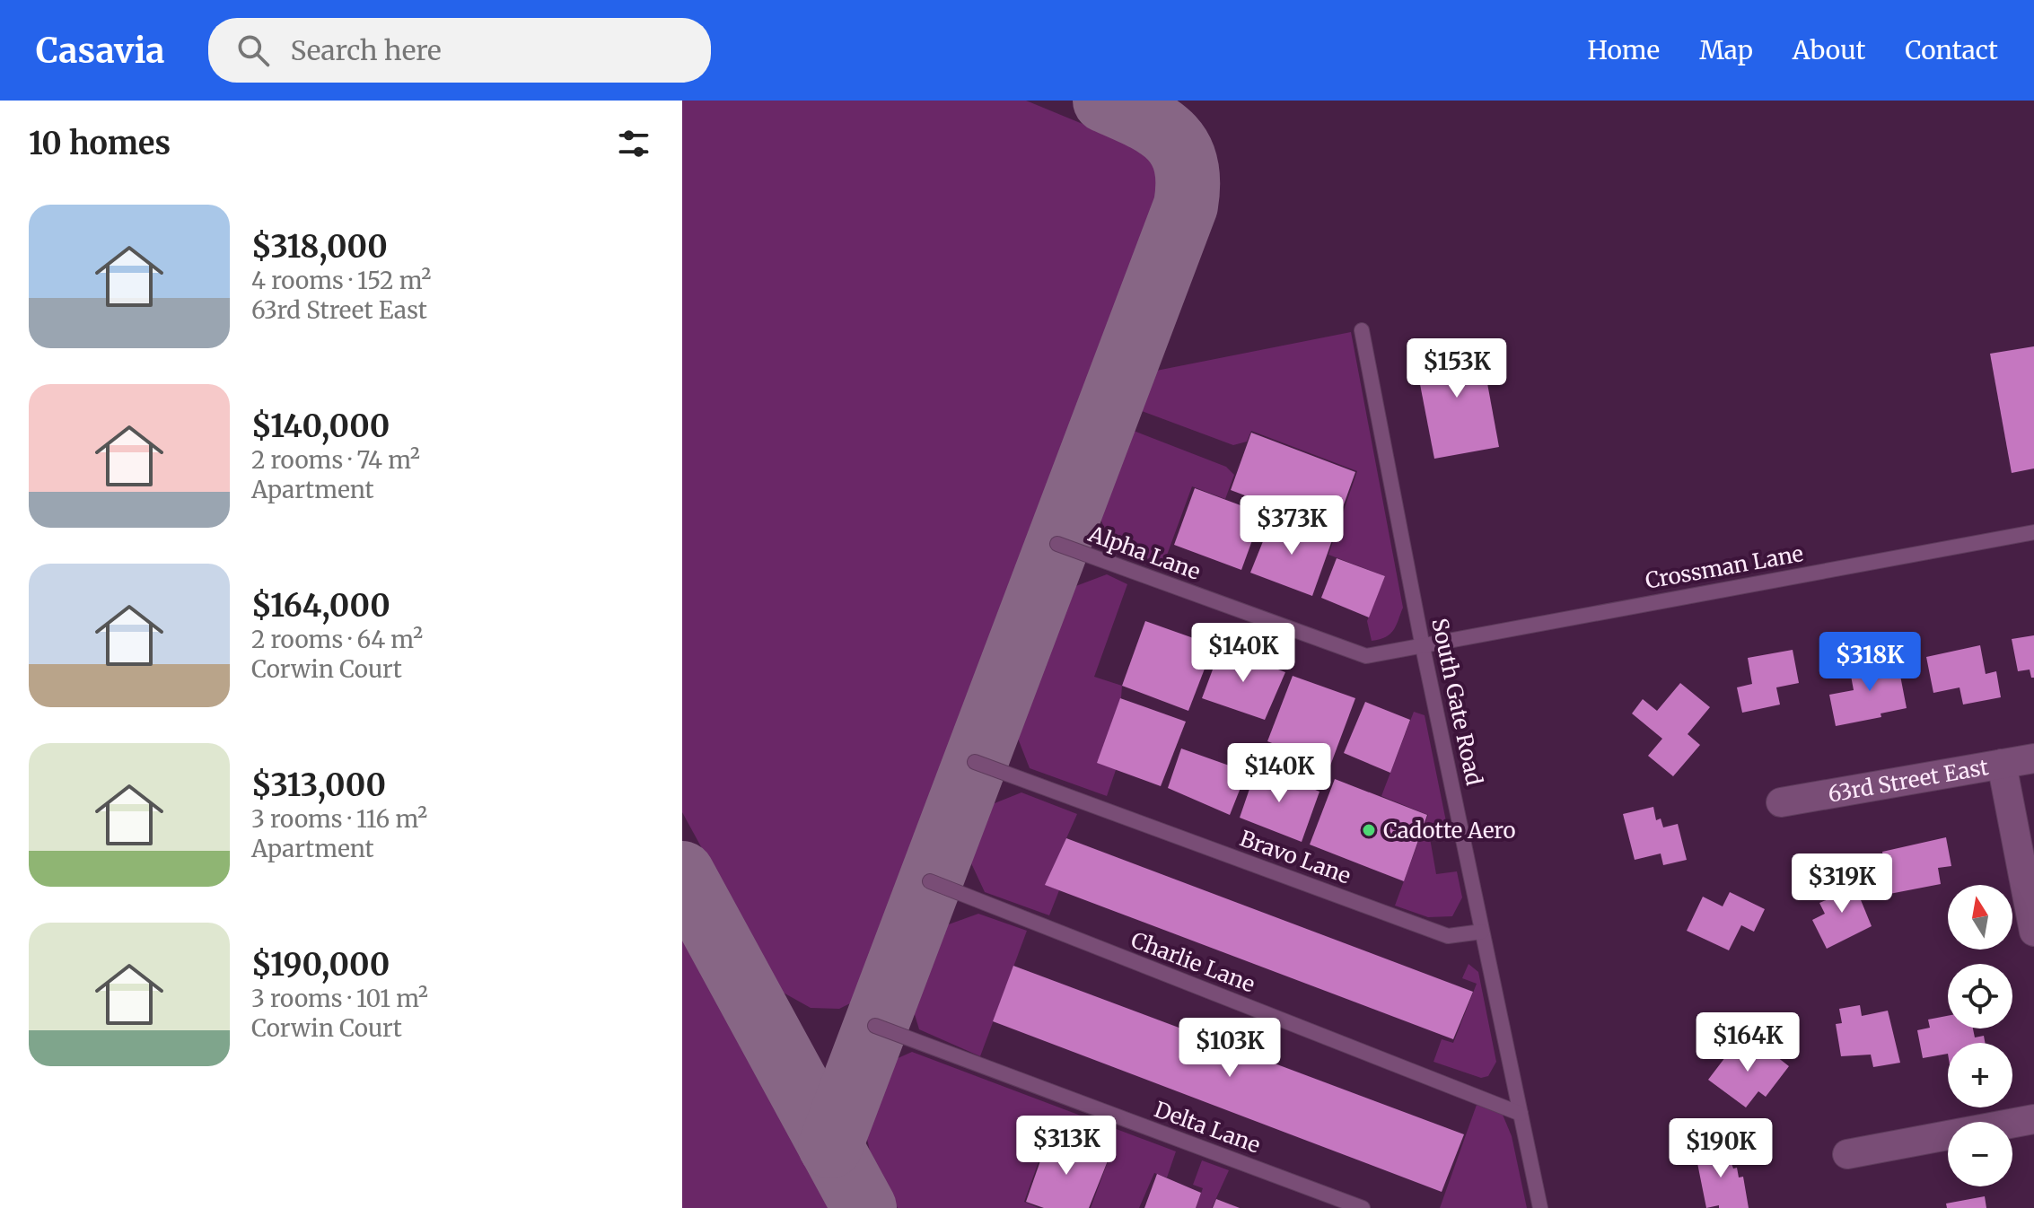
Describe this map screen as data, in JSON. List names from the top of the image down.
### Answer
{
  "streets": {
    "street": ["63rd Street East"],
    "lane": [
      "Alpha Lane",
      "Crossman Lane",
      "South Gate Road",
      "Bravo Lane",
      "Charlie Lane",
      "Delta Lane"
    ]
  },
  "crossings": [
    ["Alpha Lane", "Crossman Lane"],
    ["Alpha Lane", "South Gate Road"],
    ["Crossman Lane", "South Gate Road"],
    ["South Gate Road", "Bravo Lane"],
    ["South Gate Road", "Charlie Lane"]
  ],
  "places": ["Cadotte Aero"],
  "north": "top",
  "page": {
    "header": "Casavia",
    "search": "Search here",
    "nav": [
      "Home",
      "Map",
      "About",
      "Contact"
    ],
    "heading": "10 homes",
    "list": [
      {
        "name": "$318,000",
        "note": "4 rooms · 152 m² · 63rd Street East"
      },
      {
        "name": "$140,000",
        "note": "2 rooms · 74 m² · Apartment"
      },
      {
        "name": "$164,000",
        "note": "2 rooms · 64 m² · Corwin Court"
      },
      {
        "name": "$313,000",
        "note": "3 rooms · 116 m² · Apartment"
      },
      {
        "name": "$190,000",
        "note": "3 rooms · 101 m² · Corwin Court"
      }
    ],
    "price": [
      "$153K",
      "$373K",
      "$140K",
      "$318K",
      "$140K",
      "$319K",
      "$164K",
      "$103K",
      "$313K",
      "$190K"
    ],
    "map_buttons": ["+", "−"]
  }
}
